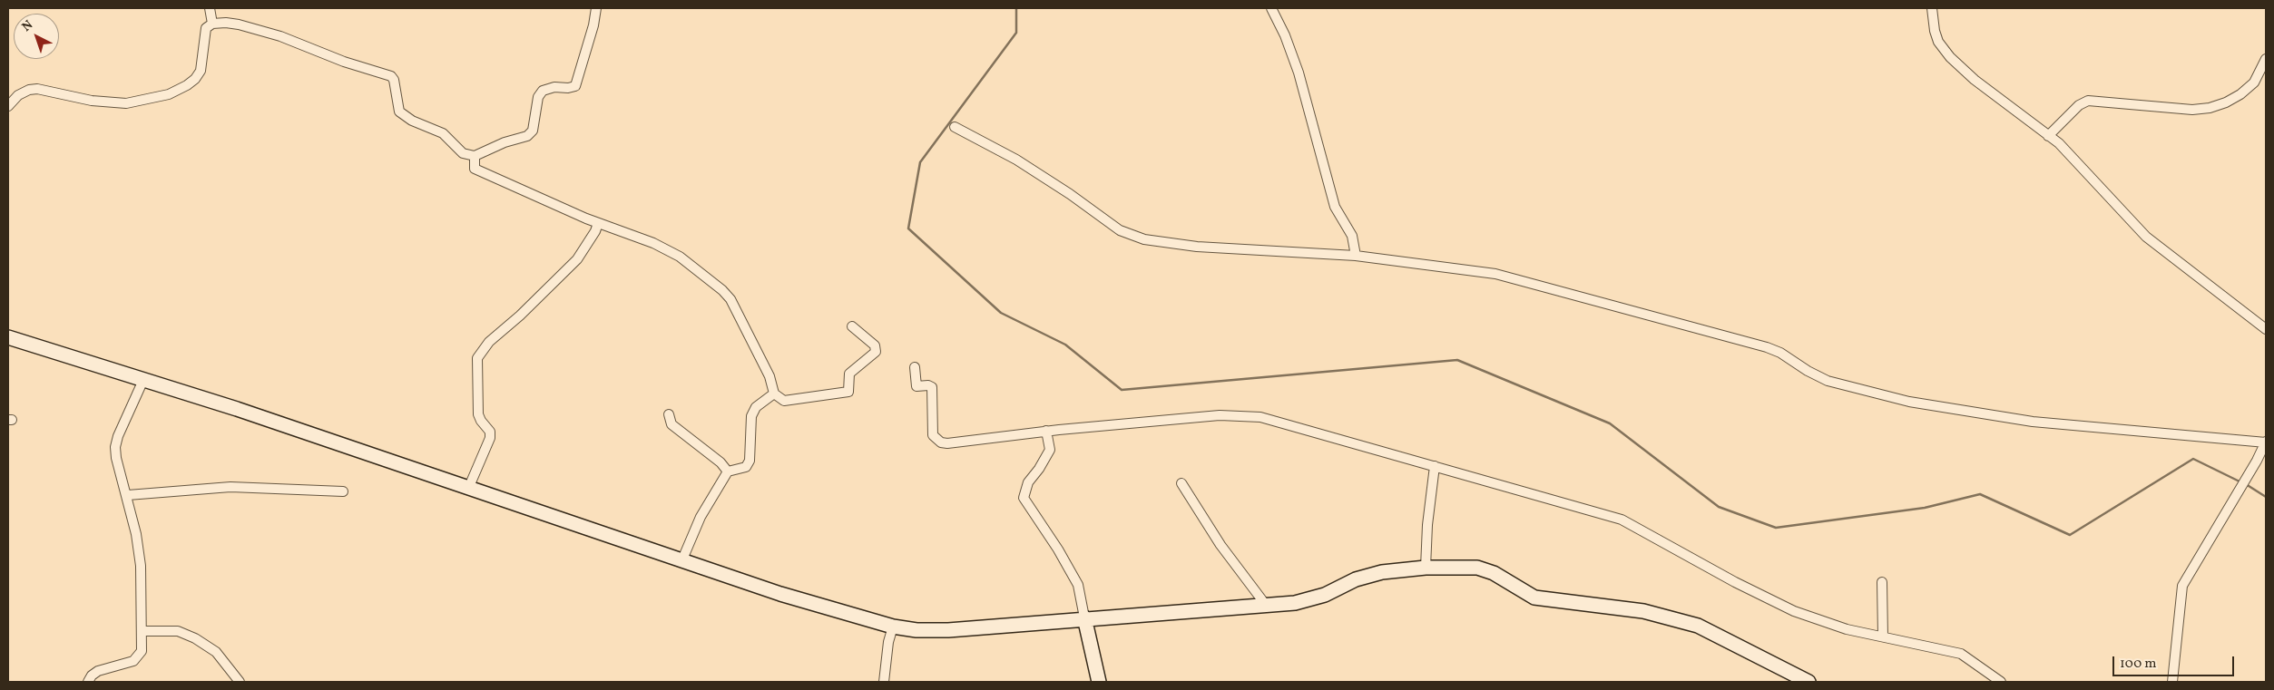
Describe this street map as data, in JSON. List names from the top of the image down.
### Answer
{
  "scale_bar": "100 m",
  "north": "top left"
}
